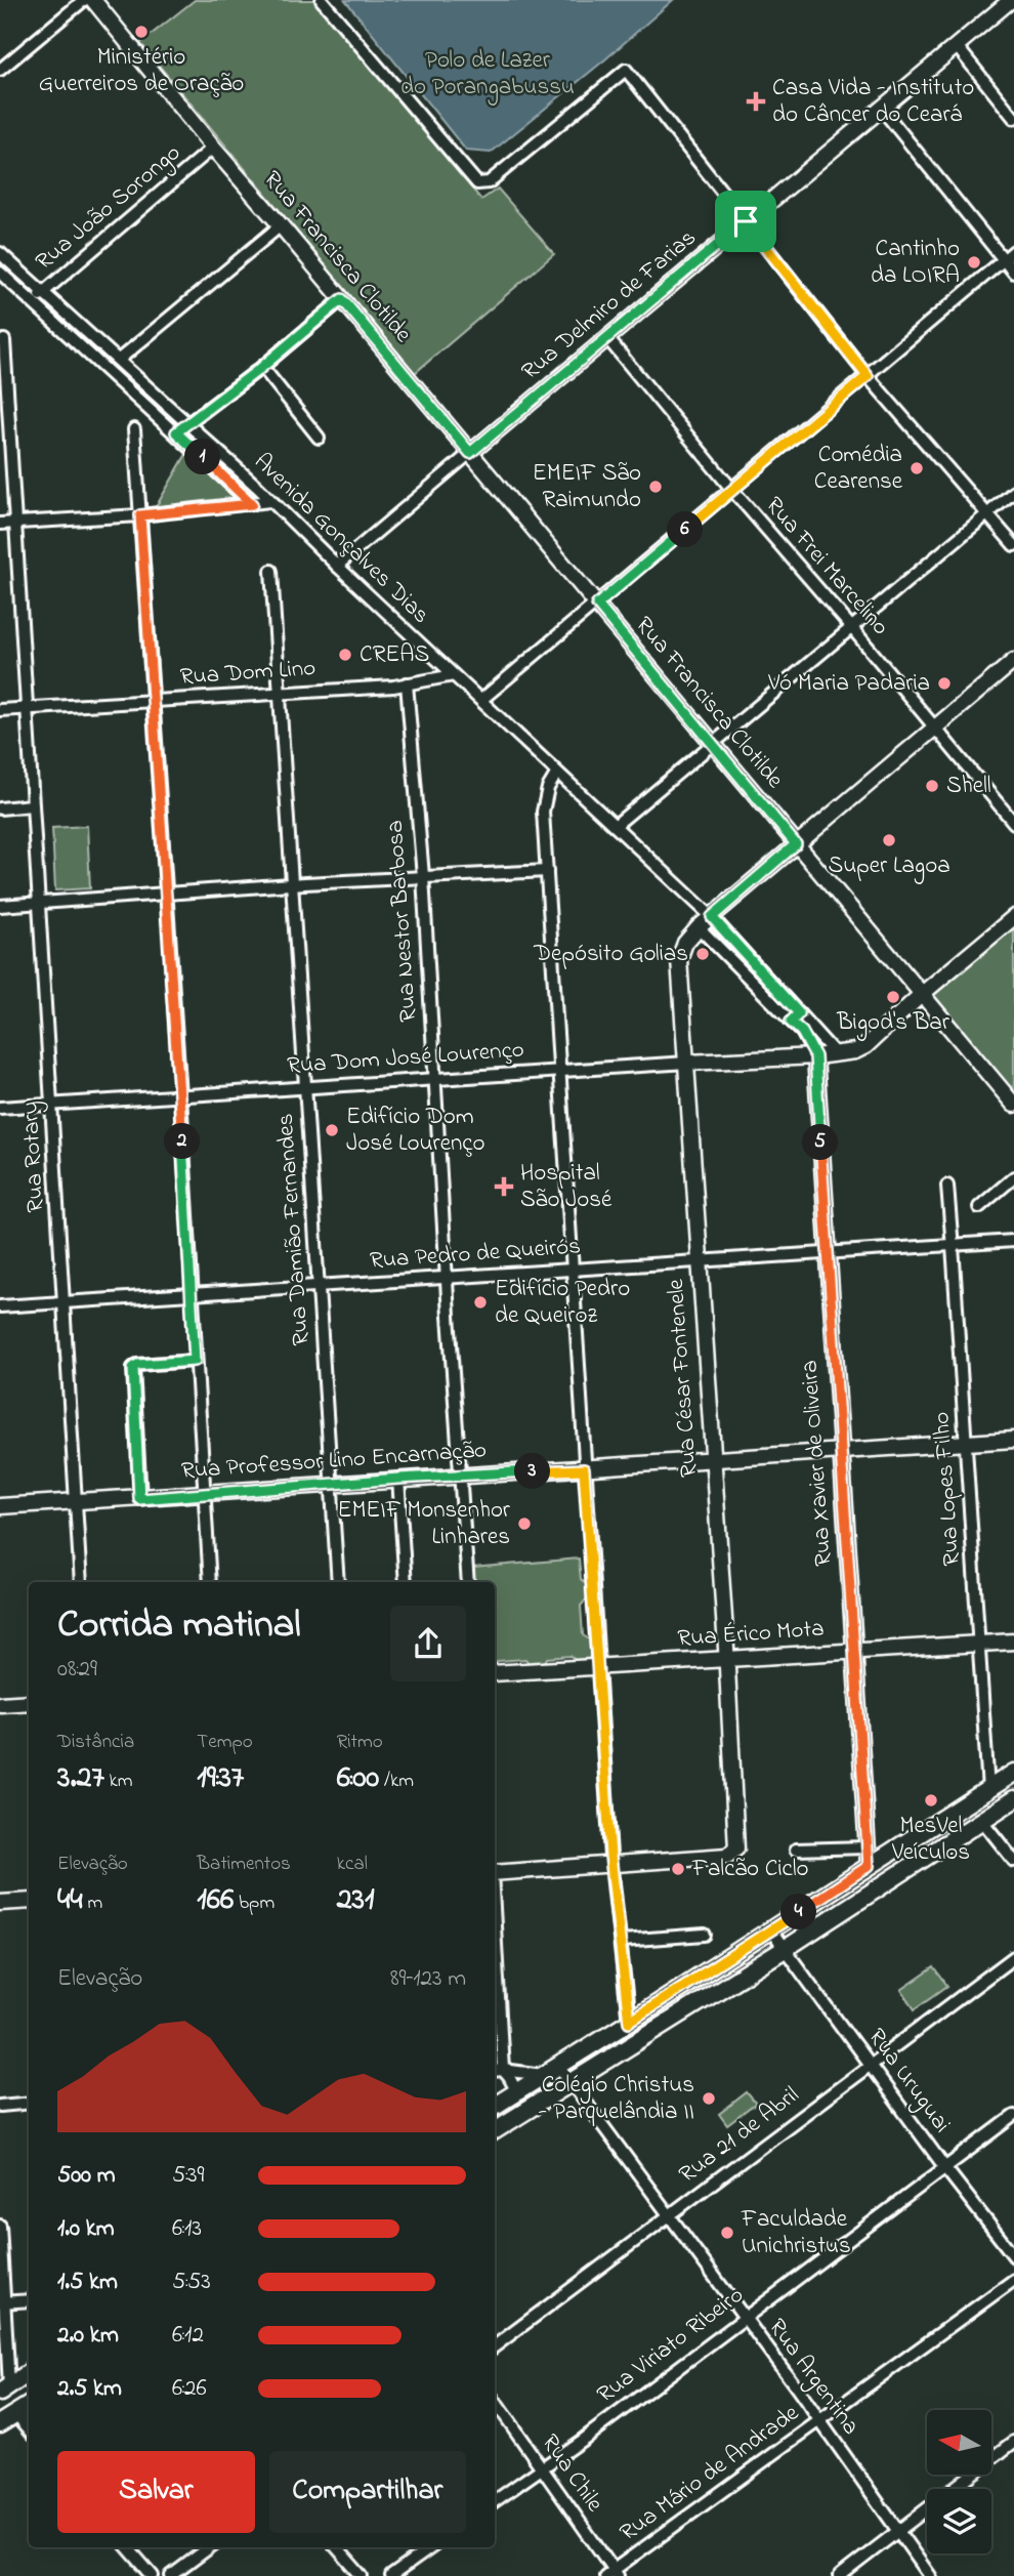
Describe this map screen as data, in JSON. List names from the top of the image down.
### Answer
{
  "streets": {
    "street": [
      "Rua João Sorongo",
      "Rua Francisca Clotilde",
      "Rua Delmiro de Farias",
      "Avenida Gonçalves Dias",
      "Rua Frei Marcelino",
      "Rua Dom Lino",
      "Rua Nestor Barbosa",
      "Rua Dom José Lourenço",
      "Rua Rotary",
      "Rua Damião Fernandes",
      "Rua Pedro de Queirós",
      "Rua César Fontenele",
      "Rua Professor Lino Encarnação",
      "Rua Xavier de Oliveira",
      "Rua Lopes Filho",
      "Rua Érico Mota",
      "Rua Uruguai",
      "Rua 21 de Abril",
      "Rua Viriato Ribeiro",
      "Rua Argentina",
      "Rua Chile",
      "Rua Mário de Andrade"
    ]
  },
  "crossings": [
    ["Rua João Sorongo", "Rua Francisca Clotilde"],
    ["Rua João Sorongo", "Avenida Gonçalves Dias"],
    ["Rua Francisca Clotilde", "Rua Delmiro de Farias"],
    ["Rua Francisca Clotilde", "Rua Dom José Lourenço"],
    ["Rua Francisca Clotilde", "Rua César Fontenele"],
    ["Rua Delmiro de Farias", "Avenida Gonçalves Dias"],
    ["Rua Delmiro de Farias", "Rua Frei Marcelino"],
    ["Avenida Gonçalves Dias", "Rua Dom Lino"],
    ["Avenida Gonçalves Dias", "Rua Dom José Lourenço"],
    ["Avenida Gonçalves Dias", "Rua César Fontenele"],
    ["Avenida Gonçalves Dias", "Rua Xavier de Oliveira"],
    ["Rua Frei Marcelino", "Rua César Fontenele"],
    ["Rua Dom Lino", "Rua Nestor Barbosa"],
    ["Rua Dom Lino", "Rua Rotary"],
    ["Rua Dom Lino", "Rua Damião Fernandes"],
    ["Rua Nestor Barbosa", "Rua Dom José Lourenço"],
    ["Rua Nestor Barbosa", "Rua Pedro de Queirós"],
    ["Rua Nestor Barbosa", "Rua Professor Lino Encarnação"],
    ["Rua Dom José Lourenço", "Rua Rotary"],
    ["Rua Dom José Lourenço", "Rua Damião Fernandes"],
    ["Rua Dom José Lourenço", "Rua César Fontenele"],
    ["Rua Dom José Lourenço", "Rua Xavier de Oliveira"],
    ["Rua Rotary", "Rua Pedro de Queirós"],
    ["Rua Rotary", "Rua Professor Lino Encarnação"],
    ["Rua Damião Fernandes", "Rua Pedro de Queirós"],
    ["Rua Damião Fernandes", "Rua Professor Lino Encarnação"],
    ["Rua Pedro de Queirós", "Rua César Fontenele"],
    ["Rua Pedro de Queirós", "Rua Xavier de Oliveira"],
    ["Rua Pedro de Queirós", "Rua Lopes Filho"],
    ["Rua César Fontenele", "Rua Professor Lino Encarnação"],
    ["Rua César Fontenele", "Rua Érico Mota"],
    ["Rua Professor Lino Encarnação", "Rua Xavier de Oliveira"],
    ["Rua Professor Lino Encarnação", "Rua Lopes Filho"],
    ["Rua Xavier de Oliveira", "Rua Érico Mota"],
    ["Rua Lopes Filho", "Rua Érico Mota"],
    ["Rua Uruguai", "Rua 21 de Abril"],
    ["Rua Uruguai", "Rua Viriato Ribeiro"],
    ["Rua 21 de Abril", "Rua Argentina"],
    ["Rua Viriato Ribeiro", "Rua Argentina"],
    ["Rua Viriato Ribeiro", "Rua Chile"],
    ["Rua Argentina", "Rua Mário de Andrade"],
    ["Rua Chile", "Rua Mário de Andrade"]
  ],
  "parks": ["Polo de Lazer do Porangabussu"],
  "places": {
    "other": [
      "Ministério Guerreiros de Oração",
      "Cantinho da LOIRA",
      "Comédia Cearense",
      "EMEIF São Raimundo",
      "CREAS",
      "Vó Maria Padaria",
      "Shell",
      "Super Lagoa",
      "Depósito Golias",
      "Bigod's Bar",
      "Edifício Dom José Lourenço",
      "Edifício Pedro de Queiroz",
      "EMEIF Monsenhor Linhares",
      "MesVel Veículos",
      "Falcão Ciclo",
      "Colégio Christus - Parquelândia II",
      "Faculdade Unichristus"
    ],
    "health": ["Casa Vida - Instituto do Câncer do Ceará", "Hospital São José"]
  },
  "north": "left",
  "page": {
    "pins": [
      "1",
      "6",
      "2",
      "5",
      "3",
      "4"
    ],
    "heading": ["Corrida matinal", "08:29"],
    "stats": [
      ["Distância", "3.27 km"],
      ["Tempo", "19:37"],
      ["Ritmo", "6:00 /km"],
      ["Elevação", "44 m"],
      ["Batimentos", "166 bpm"],
      ["kcal", "231"]
    ],
    "chart": ["Elevação", "89–123 m"],
    "list": [
      {
        "name": "500 m",
        "note": "5:39"
      },
      {
        "name": "1.0 km",
        "note": "6:13"
      },
      {
        "name": "1.5 km",
        "note": "5:53"
      },
      {
        "name": "2.0 km",
        "note": "6:12"
      },
      {
        "name": "2.5 km",
        "note": "6:26"
      }
    ],
    "buttons": ["Salvar", "Compartilhar"]
  }
}
